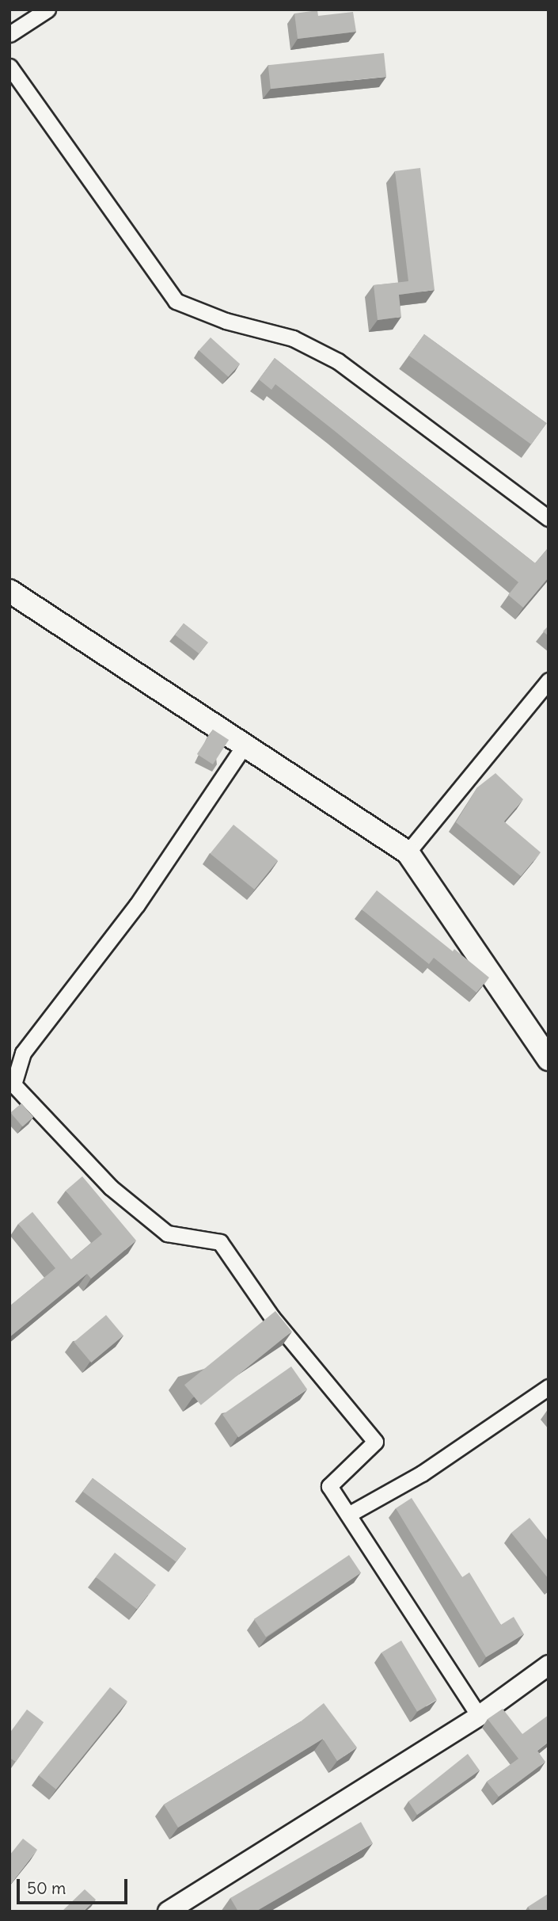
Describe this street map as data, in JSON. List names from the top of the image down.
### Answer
{
  "scale_bar": "50 m"
}
